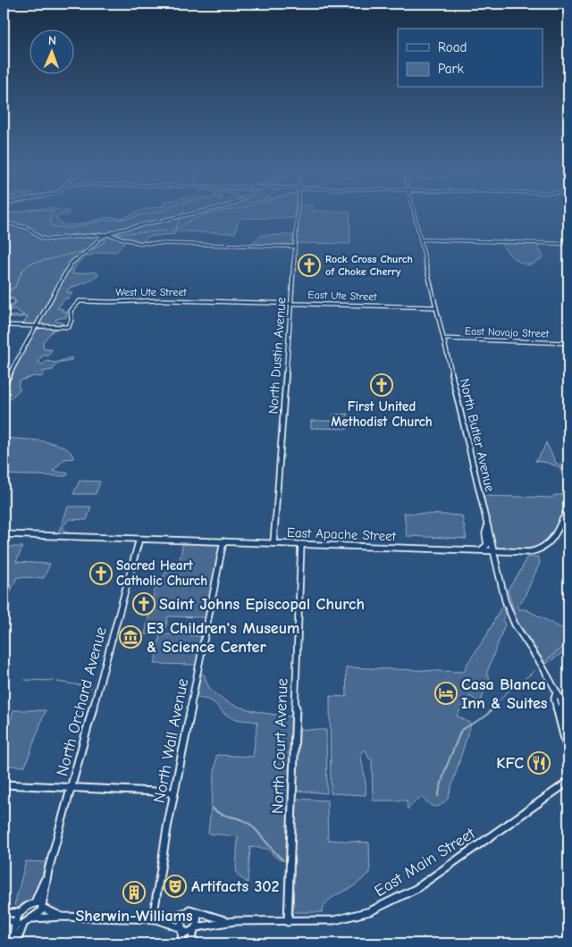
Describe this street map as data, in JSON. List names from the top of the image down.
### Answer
{
  "streets": {
    "main road": [
      "West Ute Street",
      "East Ute Street",
      "East Navajo Street",
      "North Dustin Avenue",
      "North Butler Avenue",
      "East Apache Street",
      "North Orchard Avenue",
      "North Wall Avenue",
      "North Court Avenue",
      "East Main Street"
    ]
  },
  "crossings": [
    ["West Ute Street", "East Ute Street"],
    ["East Ute Street", "North Dustin Avenue"],
    ["East Ute Street", "North Butler Avenue"],
    ["East Navajo Street", "North Butler Avenue"],
    ["North Dustin Avenue", "East Apache Street"],
    ["North Butler Avenue", "East Apache Street"],
    ["East Apache Street", "North Orchard Avenue"],
    ["East Apache Street", "North Wall Avenue"],
    ["East Apache Street", "North Court Avenue"],
    ["North Court Avenue", "East Main Street"]
  ],
  "places": {
    "church": [
      "Rock Cross Church of Choke Cherry",
      "First United Methodist Church",
      "Sacred Heart Catholic Church",
      "Saint Johns Episcopal Church"
    ],
    "museum": ["E3 Children's Museum & Science Center"],
    "hotel": ["Casa Blanca Inn & Suites"],
    "restaurant": ["KFC"],
    "theatre": ["Artifacts 302"],
    "building": ["Sherwin-Williams"]
  },
  "legend": ["Road", "Park"],
  "north": "top"
}
